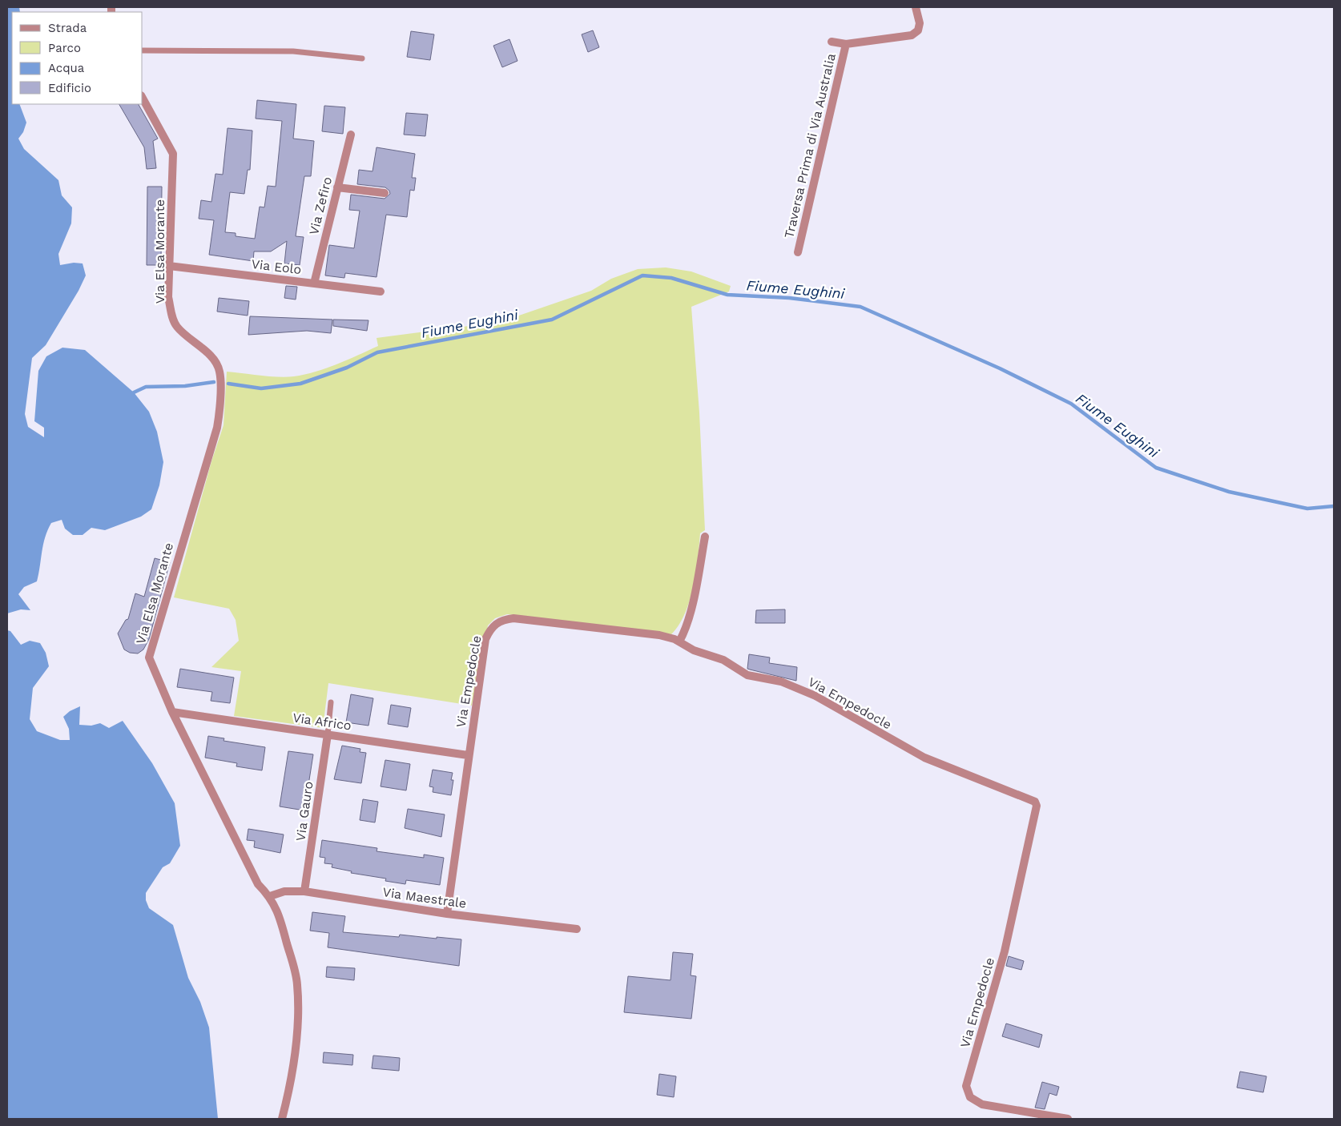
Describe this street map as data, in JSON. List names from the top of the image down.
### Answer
{
  "streets": {
    "street": [
      "Traversa Prima di Via Australia",
      "Via Zefiro",
      "Via Elsa Morante",
      "Via Eolo",
      "Via Empedocle",
      "Via Africo",
      "Via Gauro",
      "Via Maestrale"
    ]
  },
  "crossings": [
    ["Via Zefiro", "Via Eolo"],
    ["Via Elsa Morante", "Via Eolo"],
    ["Via Elsa Morante", "Via Africo"],
    ["Via Elsa Morante", "Via Maestrale"],
    ["Via Empedocle", "Via Africo"],
    ["Via Empedocle", "Via Maestrale"],
    ["Via Africo", "Via Gauro"],
    ["Via Gauro", "Via Maestrale"]
  ],
  "water": ["Fiume Eughini"],
  "legend": [
    "Strada",
    "Parco",
    "Acqua",
    "Edificio"
  ]
}
